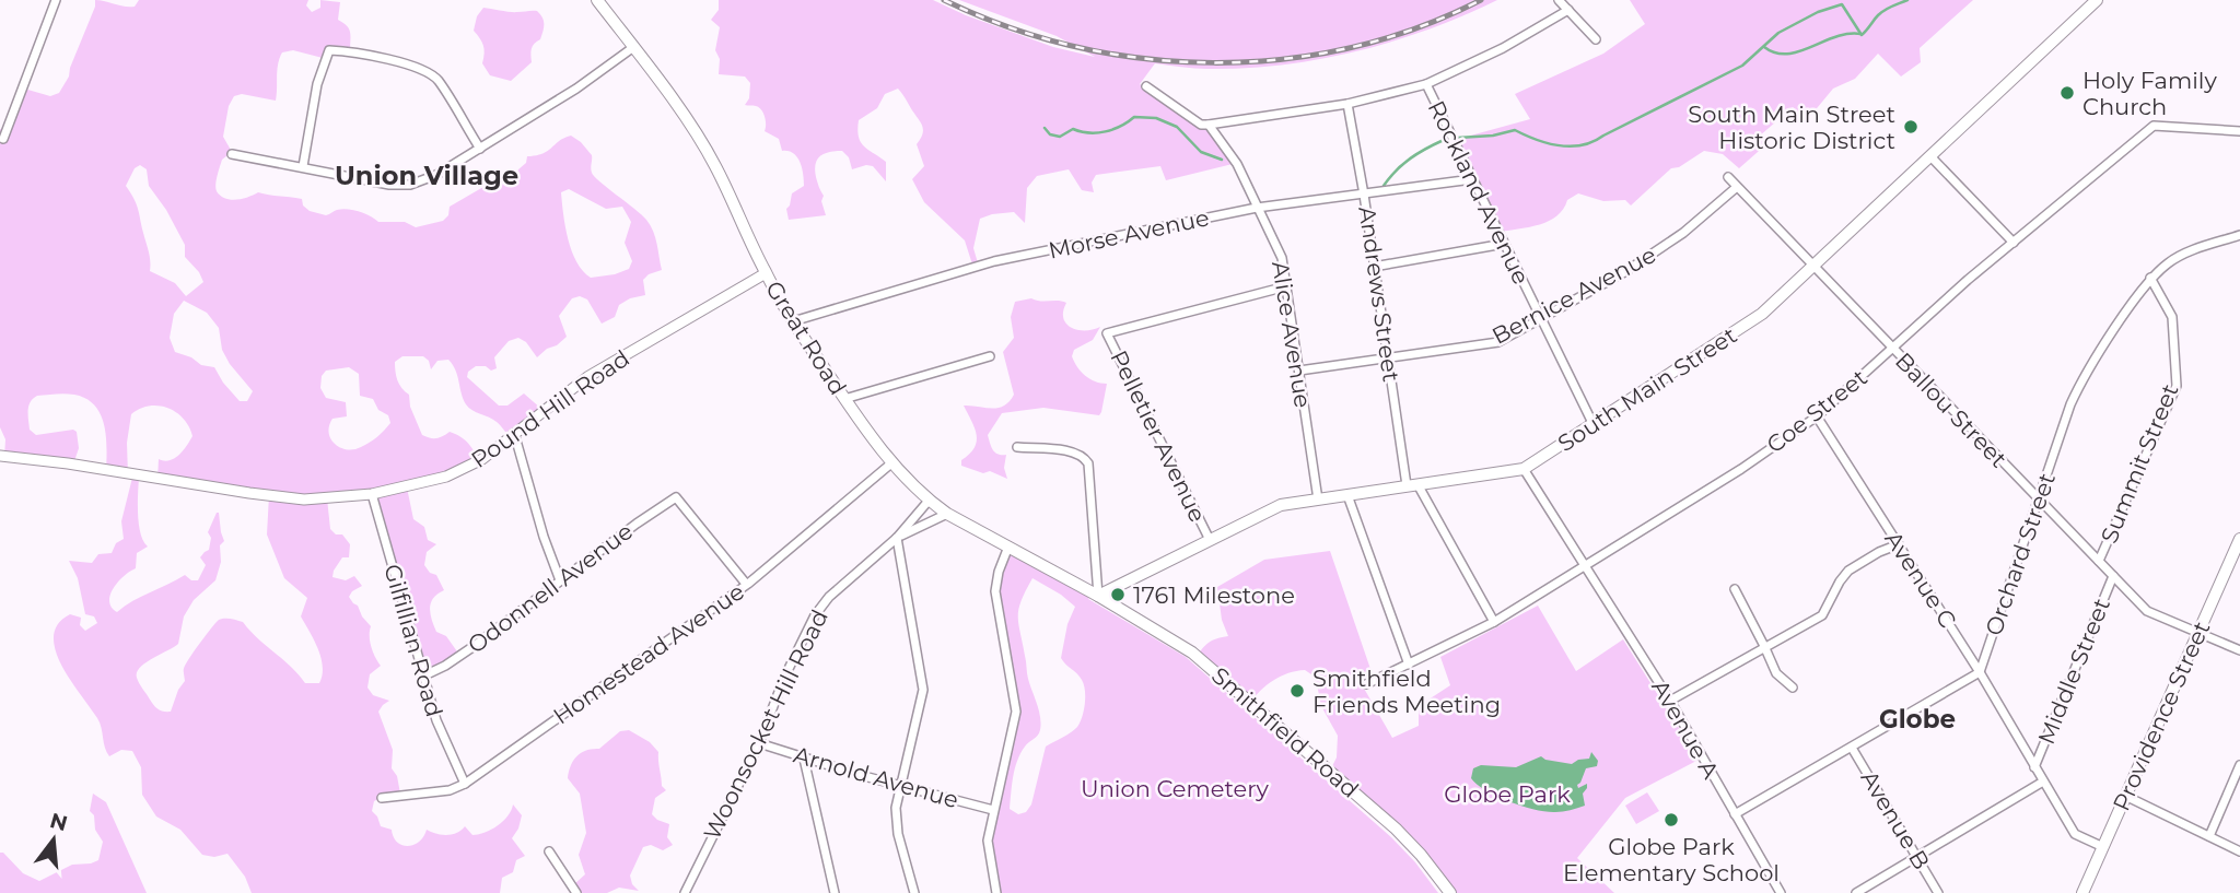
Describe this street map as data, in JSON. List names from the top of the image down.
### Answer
{
  "streets": {
    "main road": [
      "Great Road",
      "South Main Street",
      "Providence Street",
      "Smithfield Road"
    ],
    "street": [
      "Rockland Avenue",
      "Morse Avenue",
      "Andrews Street",
      "Bernice Avenue",
      "Alice Avenue",
      "Pound Hill Road",
      "Ballou Street",
      "Coe Street",
      "Pelletier Avenue",
      "Summit Street",
      "Orchard Street",
      "Avenue C",
      "Odonnell Avenue",
      "Gilfillian Road",
      "Homestead Avenue",
      "Middle Street",
      "Woonsocket Hill Road",
      "Avenue A",
      "Arnold Avenue",
      "Avenue B"
    ]
  },
  "crossings": [
    ["Rockland Avenue", "Morse Avenue"],
    ["Rockland Avenue", "Bernice Avenue"],
    ["Rockland Avenue", "South Main Street"],
    ["Morse Avenue", "Andrews Street"],
    ["Morse Avenue", "Alice Avenue"],
    ["Morse Avenue", "Great Road"],
    ["Andrews Street", "Bernice Avenue"],
    ["Andrews Street", "South Main Street"],
    ["Bernice Avenue", "Alice Avenue"],
    ["Bernice Avenue", "Ballou Street"],
    ["Alice Avenue", "South Main Street"],
    ["Alice Avenue", "Pelletier Avenue"],
    ["Great Road", "South Main Street"],
    ["Great Road", "Pound Hill Road"],
    ["Great Road", "Homestead Avenue"],
    ["Great Road", "Woonsocket Hill Road"],
    ["Great Road", "Smithfield Road"],
    ["South Main Street", "Ballou Street"],
    ["South Main Street", "Pelletier Avenue"],
    ["South Main Street", "Avenue A"],
    ["South Main Street", "Smithfield Road"],
    ["Pound Hill Road", "Gilfillian Road"],
    ["Ballou Street", "Coe Street"],
    ["Ballou Street", "Summit Street"],
    ["Ballou Street", "Orchard Street"],
    ["Ballou Street", "Middle Street"],
    ["Ballou Street", "Providence Street"],
    ["Coe Street", "Avenue C"],
    ["Coe Street", "Avenue A"],
    ["Summit Street", "Orchard Street"],
    ["Orchard Street", "Avenue C"],
    ["Avenue C", "Middle Street"],
    ["Avenue C", "Providence Street"],
    ["Odonnell Avenue", "Gilfillian Road"],
    ["Odonnell Avenue", "Homestead Avenue"],
    ["Gilfillian Road", "Homestead Avenue"],
    ["Woonsocket Hill Road", "Arnold Avenue"]
  ],
  "districts": ["Union Village", "Globe"],
  "parks": ["Union Cemetery", "Globe Park"],
  "places": [
    "Holy Family Church",
    "South Main Street Historic District",
    "1761 Milestone",
    "Smithfield Friends Meeting",
    "Globe Park Elementary School"
  ],
  "north": "top"
}
